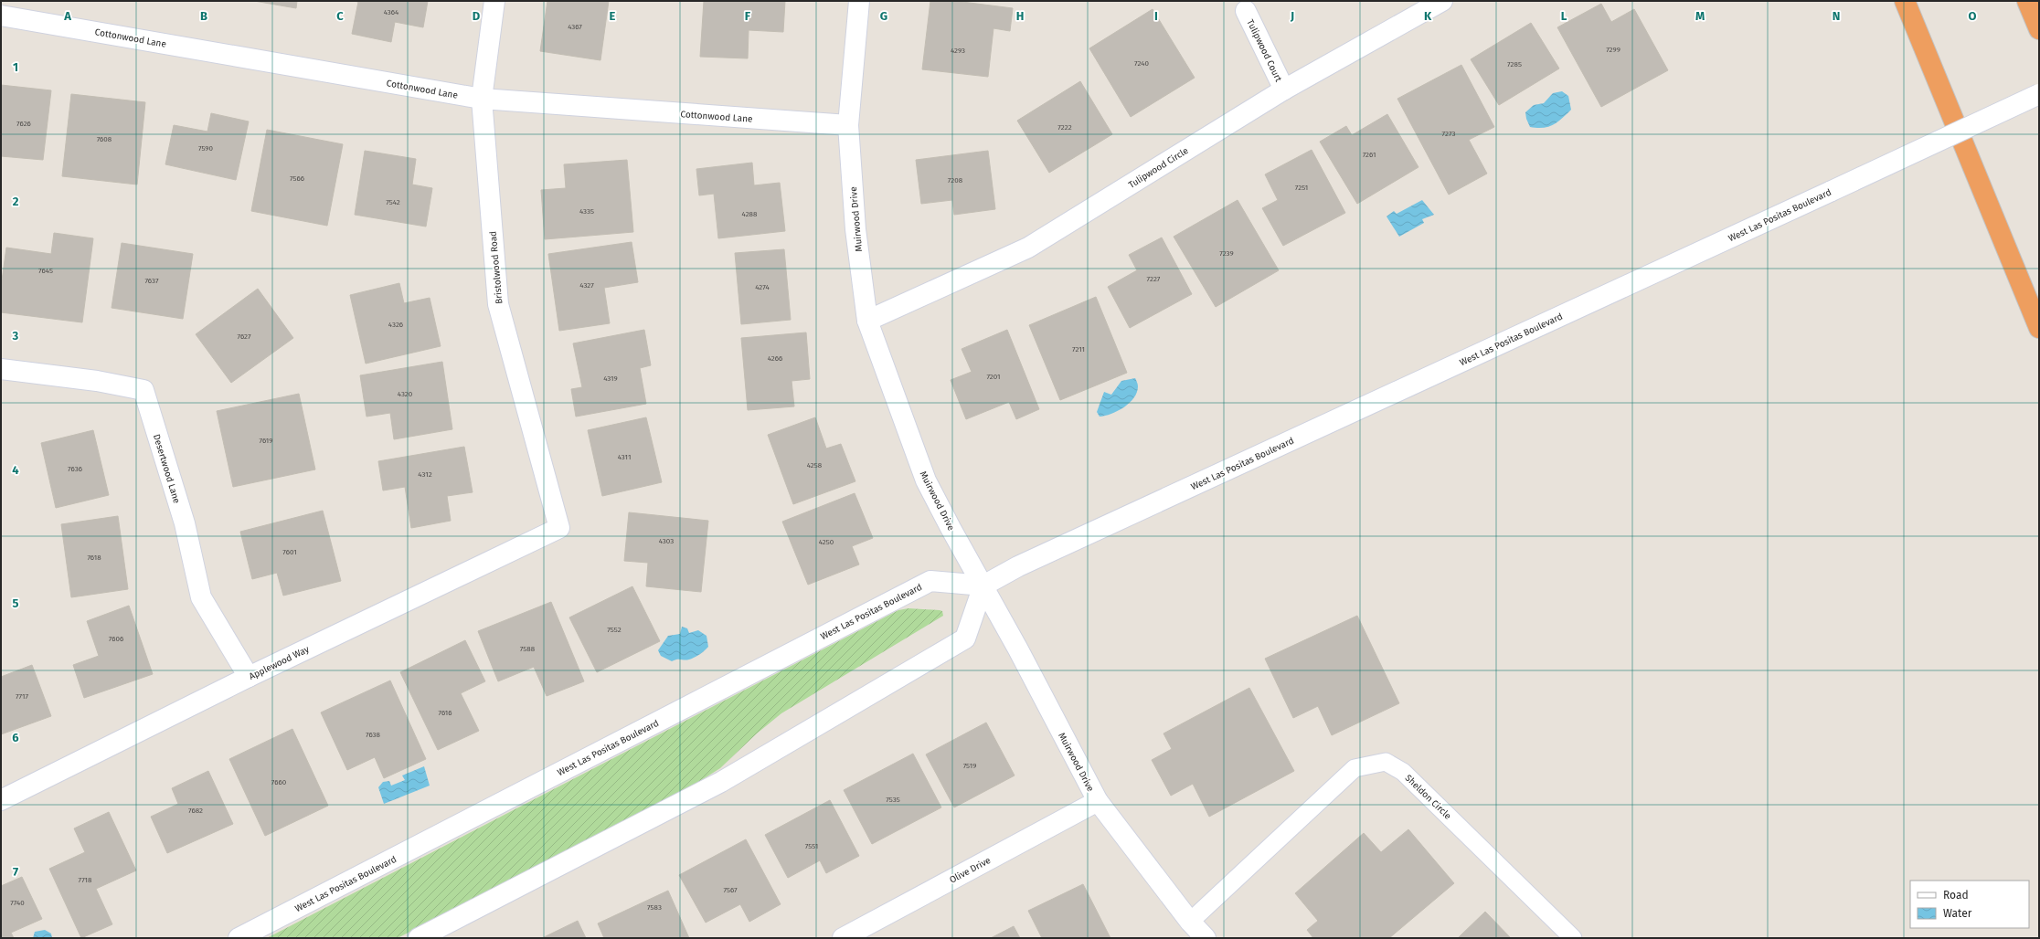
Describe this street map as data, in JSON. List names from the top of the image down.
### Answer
{
  "streets": {
    "street": [
      "Cottonwood Lane",
      "Tulipwood Court",
      "Tulipwood Circle",
      "West Las Positas Boulevard",
      "Muirwood Drive",
      "Bristolwood Road",
      "Desertwood Lane",
      "Applewood Way",
      "Olive Drive"
    ],
    "lane": ["Sheldon Circle"]
  },
  "crossings": [
    ["Cottonwood Lane", "Muirwood Drive"],
    ["Cottonwood Lane", "Bristolwood Road"],
    ["Tulipwood Court", "Tulipwood Circle"],
    ["Tulipwood Circle", "Muirwood Drive"],
    ["West Las Positas Boulevard", "Muirwood Drive"],
    ["Muirwood Drive", "Sheldon Circle"],
    ["Muirwood Drive", "Olive Drive"],
    ["Bristolwood Road", "Applewood Way"],
    ["Desertwood Lane", "Applewood Way"]
  ],
  "house_numbers": [
    "4364",
    "4367",
    "7299",
    "4293",
    "7240",
    "7285",
    "7626",
    "7222",
    "7273",
    "7608",
    "7590",
    "7261",
    "7566",
    "7208",
    "7251",
    "7542",
    "4335",
    "4288",
    "7239",
    "7645",
    "7227",
    "7637",
    "4327",
    "4274",
    "4326",
    "7627",
    "7211",
    "4266",
    "7201",
    "4319",
    "4320",
    "7619",
    "4311",
    "4258",
    "7636",
    "4312",
    "4303",
    "4250",
    "7601",
    "7618",
    "7552",
    "7606",
    "7588",
    "7717",
    "7616",
    "7638",
    "7519",
    "7660",
    "7535",
    "7682",
    "7551",
    "7718",
    "7567",
    "7740",
    "7583"
  ],
  "legend": ["Road", "Water"],
  "grid": {
    "columns": [
      "A",
      "B",
      "C",
      "D",
      "E",
      "F",
      "G",
      "H",
      "I",
      "J",
      "K",
      "L",
      "M",
      "N",
      "O"
    ],
    "rows": [
      "1",
      "2",
      "3",
      "4",
      "5",
      "6",
      "7"
    ]
  }
}
